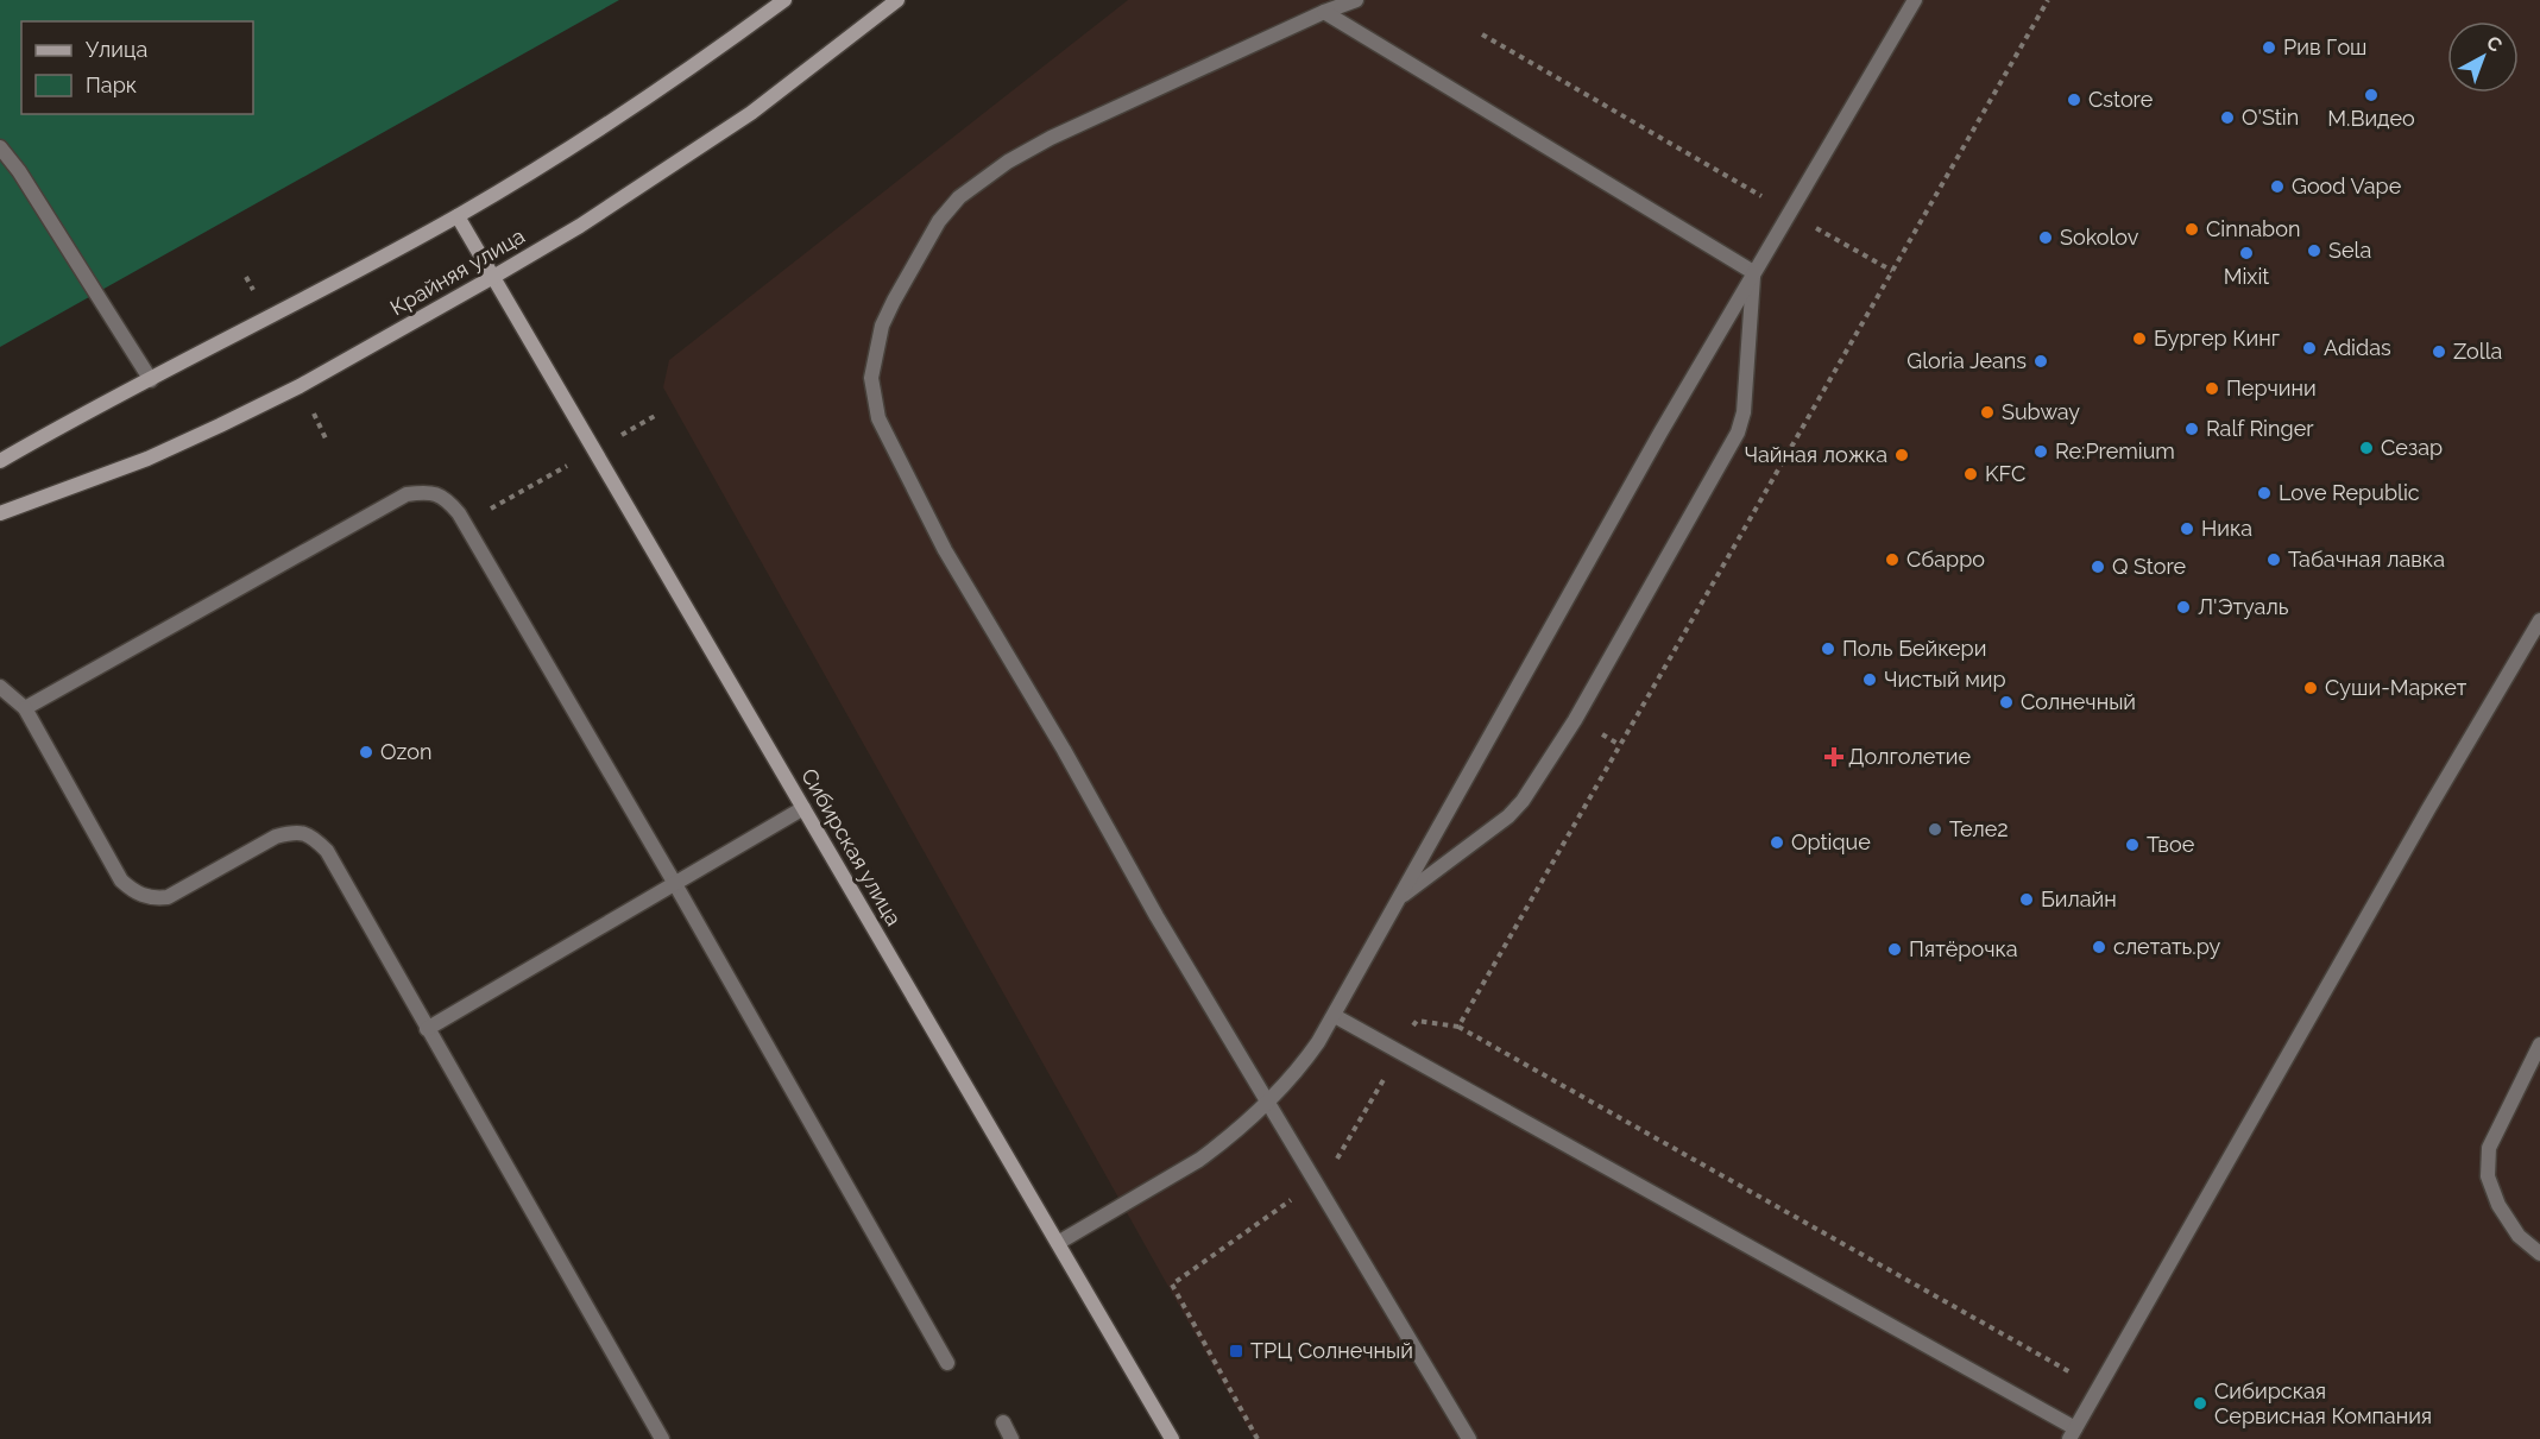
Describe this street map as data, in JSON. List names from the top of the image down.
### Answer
{
  "streets": {
    "main road": ["Крайняя улица", "Сибирская улица"]
  },
  "crossings": [
    ["Крайняя улица", "Сибирская улица"]
  ],
  "places": {
    "other": [
      "Рив Гош",
      "М.Видео",
      "Cstore",
      "O'Stin",
      "Good Vape",
      "Cinnabon",
      "Sokolov",
      "Sela",
      "Mixit",
      "Бургер Кинг",
      "Adidas",
      "Zolla",
      "Gloria Jeans",
      "Перчини",
      "Subway",
      "Ralf Ringer",
      "Сезар",
      "Re:Premium",
      "Чайная ложка",
      "KFC",
      "Love Republic",
      "Ника",
      "Сбарро",
      "Табачная лавка",
      "Q Store",
      "Л'Этуаль",
      "Поль Бейкери",
      "Чистый мир",
      "Суши-Маркет",
      "Солнечный",
      "Ozon",
      "Теле2",
      "Optique",
      "Твое",
      "Билайн",
      "слетать.ру",
      "Пятёрочка",
      "Сибирская Сервисная Компания"
    ],
    "health": ["Долголетие"],
    "transit": ["ТРЦ Солнечный"]
  },
  "legend": ["Улица", "Парк"],
  "north": "top right"
}
